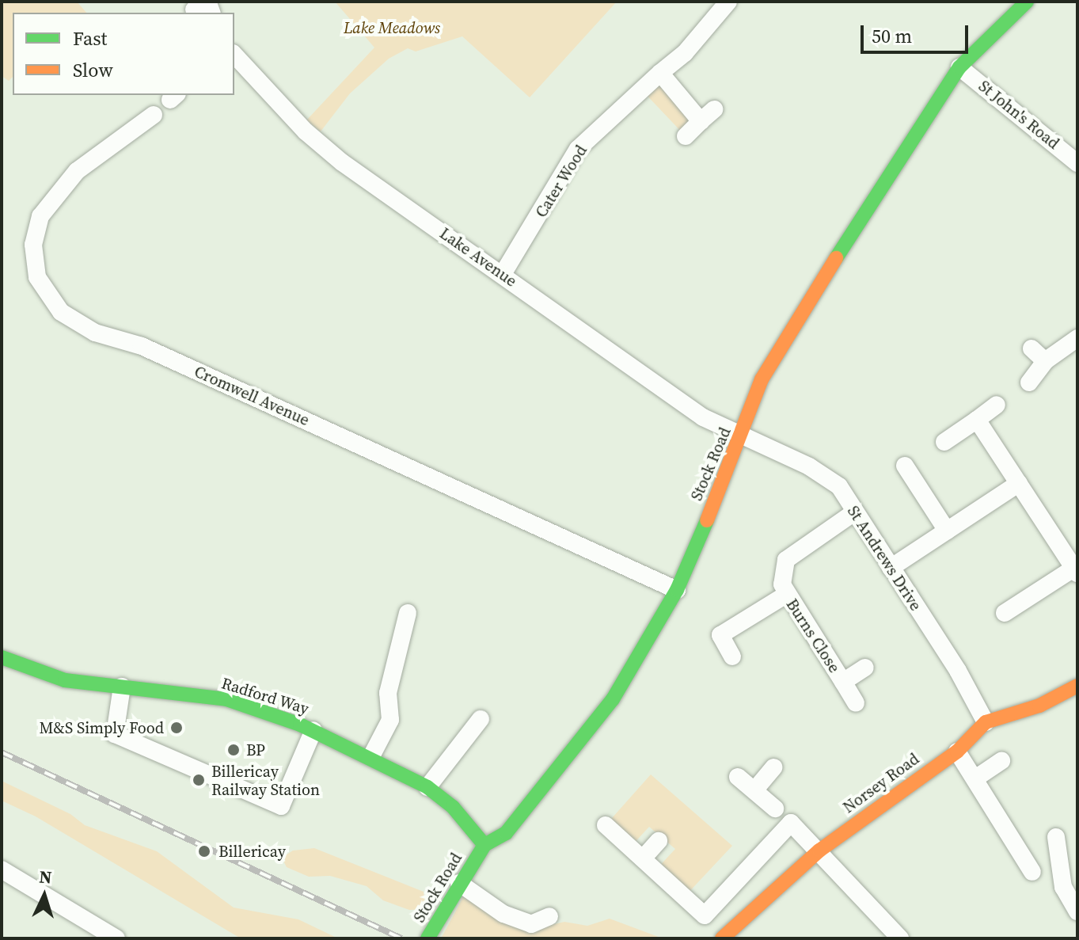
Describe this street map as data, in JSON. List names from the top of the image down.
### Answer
{
  "streets": {
    "main road": ["Stock Road", "Radford Way", "Norsey Road"],
    "street": [
      "St John's Road",
      "Cater Wood",
      "Lake Avenue",
      "Cromwell Avenue",
      "St Andrews Drive",
      "Burns Close"
    ]
  },
  "crossings": [
    ["St John's Road", "Stock Road"],
    ["Cater Wood", "Lake Avenue"],
    ["Lake Avenue", "Stock Road"],
    ["Lake Avenue", "St Andrews Drive"],
    ["Cromwell Avenue", "Stock Road"],
    ["Stock Road", "St Andrews Drive"],
    ["Stock Road", "Radford Way"],
    ["St Andrews Drive", "Burns Close"],
    ["St Andrews Drive", "Norsey Road"]
  ],
  "parks": ["Lake Meadows"],
  "places": [
    "M&S Simply Food",
    "BP",
    "Billericay Railway Station",
    "Billericay"
  ],
  "legend": ["Fast", "Slow"],
  "scale_bar": "50 m",
  "north": "top"
}
